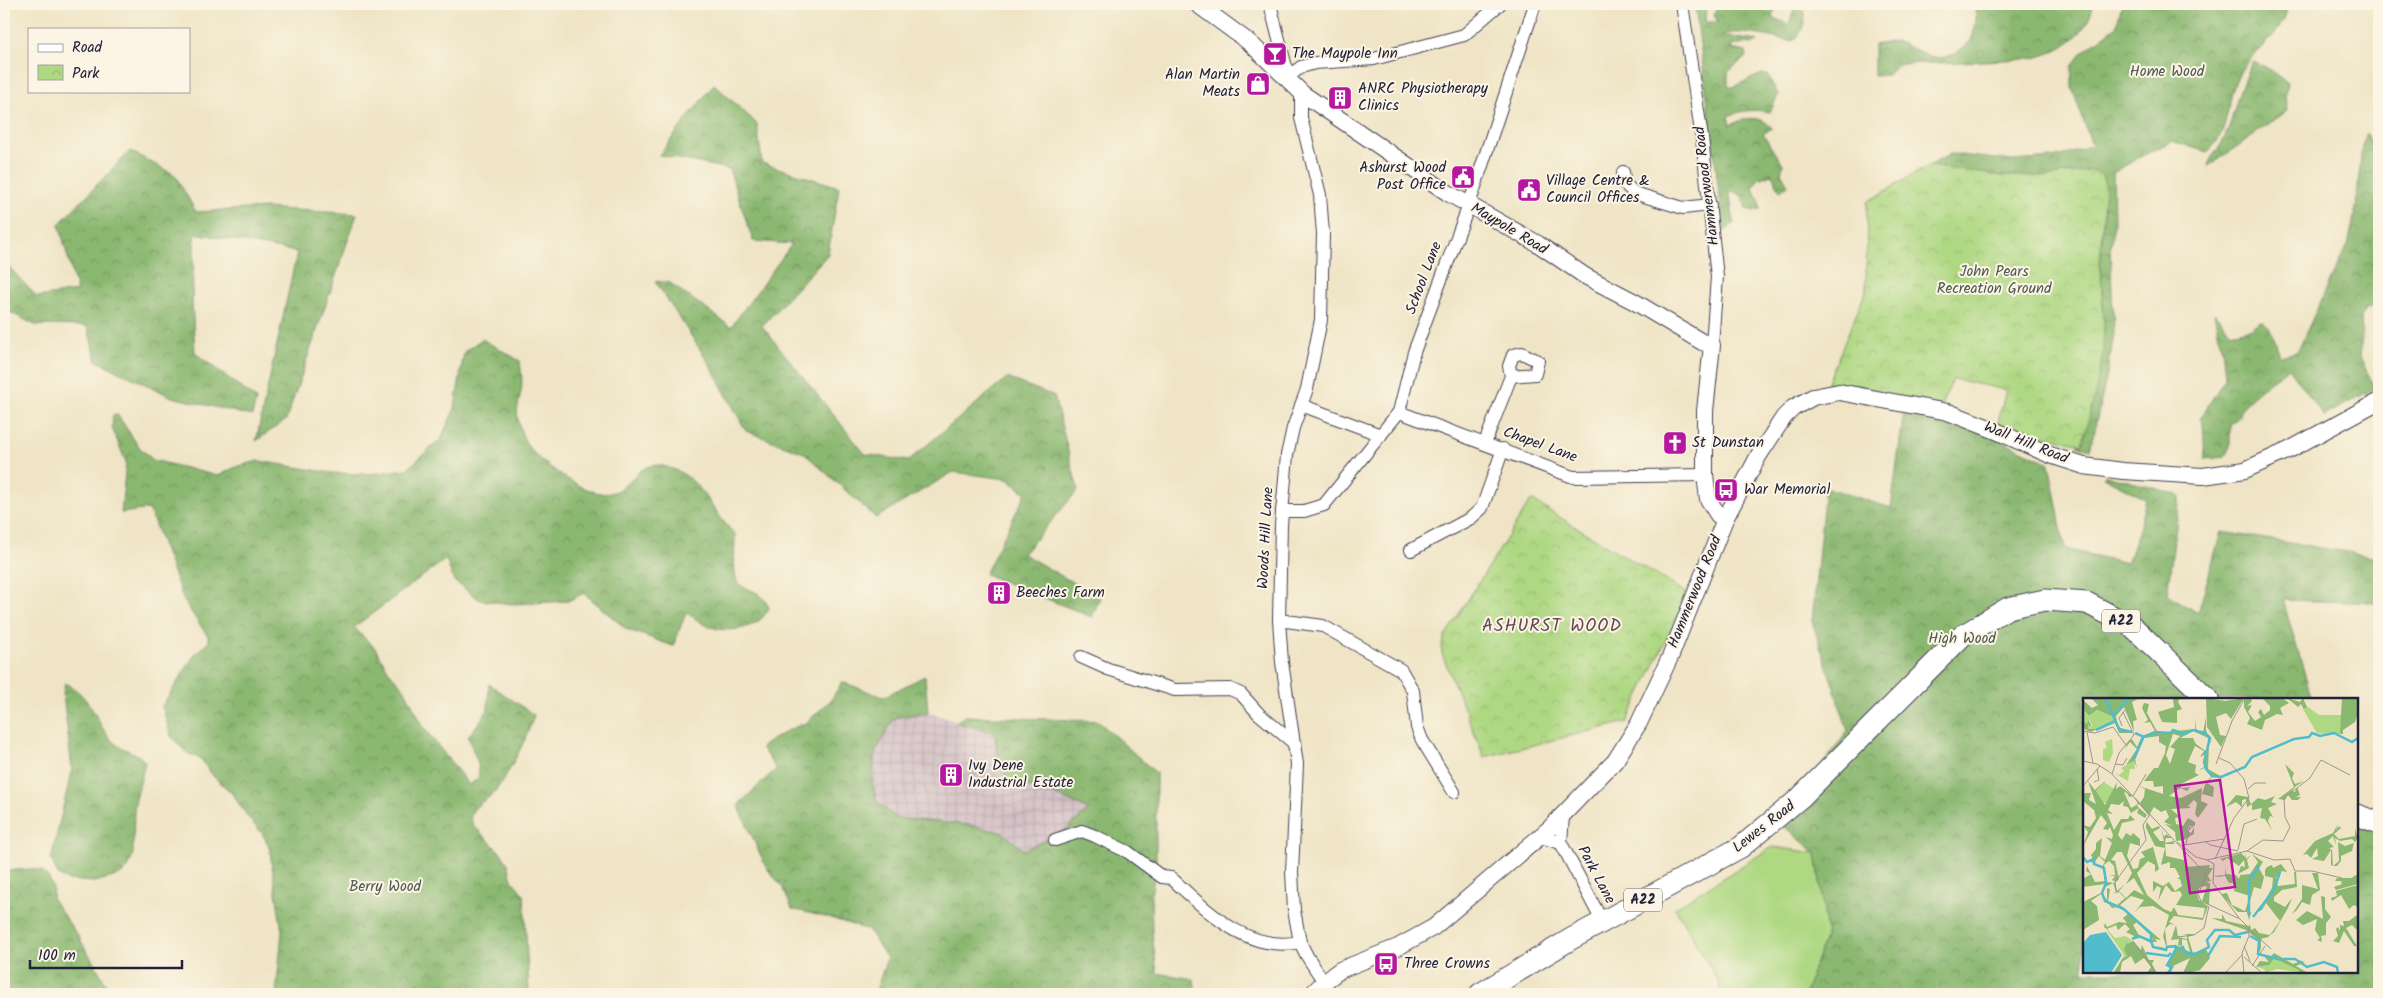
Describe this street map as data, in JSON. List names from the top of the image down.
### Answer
{
  "streets": {
    "highway": ["A22", "Lewes Road"],
    "street": [
      "Hammerwood Road",
      "Maypole Road",
      "School Lane",
      "Wall Hill Road",
      "Chapel Lane",
      "Woods Hill Lane",
      "Park Lane"
    ]
  },
  "crossings": [
    ["Hammerwood Road", "Maypole Road"],
    ["Hammerwood Road", "Wall Hill Road"],
    ["Hammerwood Road", "Chapel Lane"],
    ["Hammerwood Road", "Woods Hill Lane"],
    ["Maypole Road", "School Lane"],
    ["Maypole Road", "Woods Hill Lane"],
    ["School Lane", "Chapel Lane"],
    ["School Lane", "Woods Hill Lane"],
    ["Lewes Road", "Park Lane"]
  ],
  "districts": ["ASHURST WOOD"],
  "parks": [
    "Home Wood",
    "John Pears Recreation Ground",
    "High Wood",
    "Berry Wood"
  ],
  "places": {
    "bar": ["The Maypole Inn"],
    "shop": ["Alan Martin Meats"],
    "building": ["ANRC Physiotherapy Clinics", "Beeches Farm", "Ivy Dene Industrial Estate"],
    "public building": ["Ashurst Wood Post Office", "Village Centre & Council Offices"],
    "church": ["St Dunstan"],
    "bus stop": ["War Memorial", "Three Crowns"]
  },
  "legend": ["Road", "Park"],
  "scale_bar": "100 m"
}
